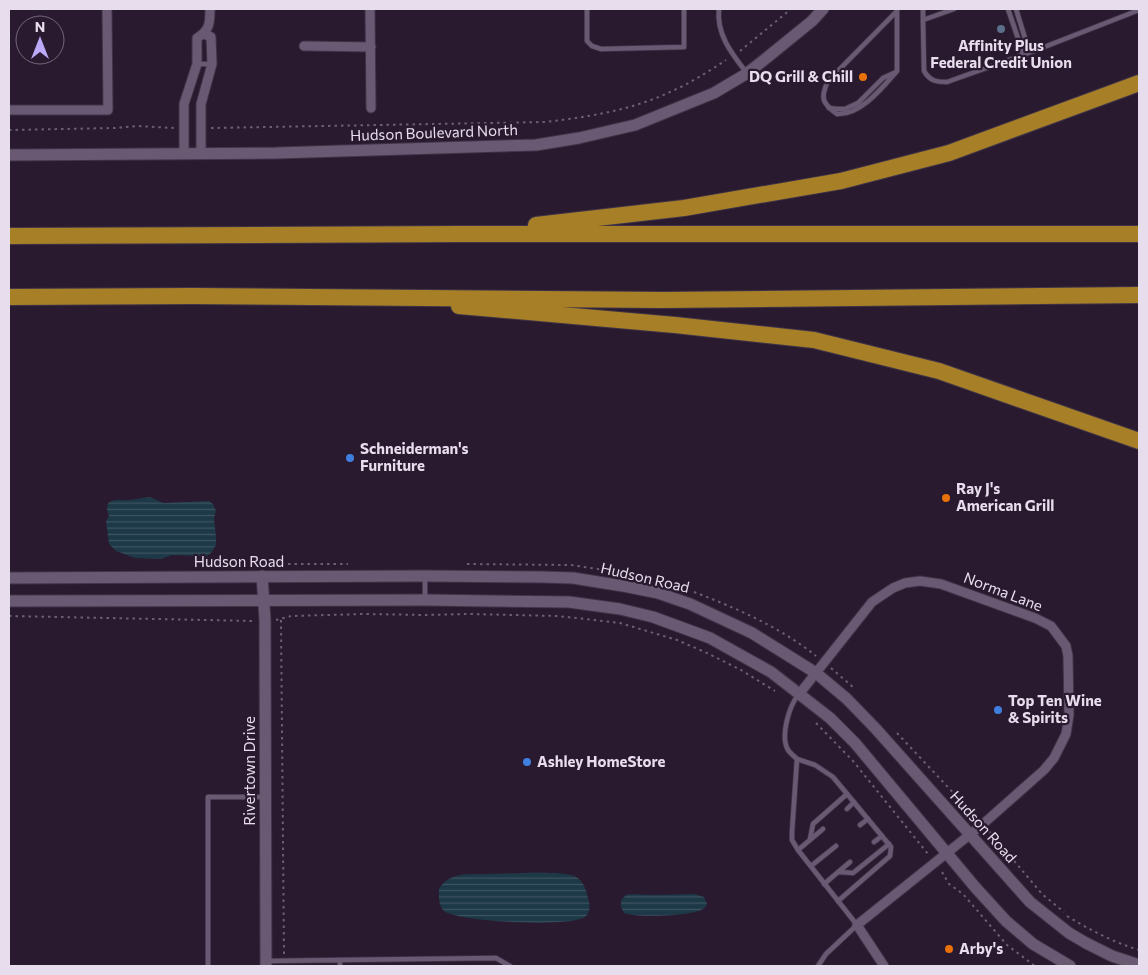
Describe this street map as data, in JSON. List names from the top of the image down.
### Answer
{
  "streets": {
    "street": [
      "Hudson Boulevard North",
      "Hudson Road",
      "Norma Lane",
      "Rivertown Drive"
    ]
  },
  "crossings": [
    ["Hudson Road", "Norma Lane"],
    ["Hudson Road", "Rivertown Drive"]
  ],
  "places": [
    "Affinity Plus Federal Credit Union",
    "DQ Grill & Chill",
    "Schneiderman's Furniture",
    "Ray J's American Grill",
    "Top Ten Wine & Spirits",
    "Ashley HomeStore",
    "Arby's"
  ],
  "north": "top"
}
